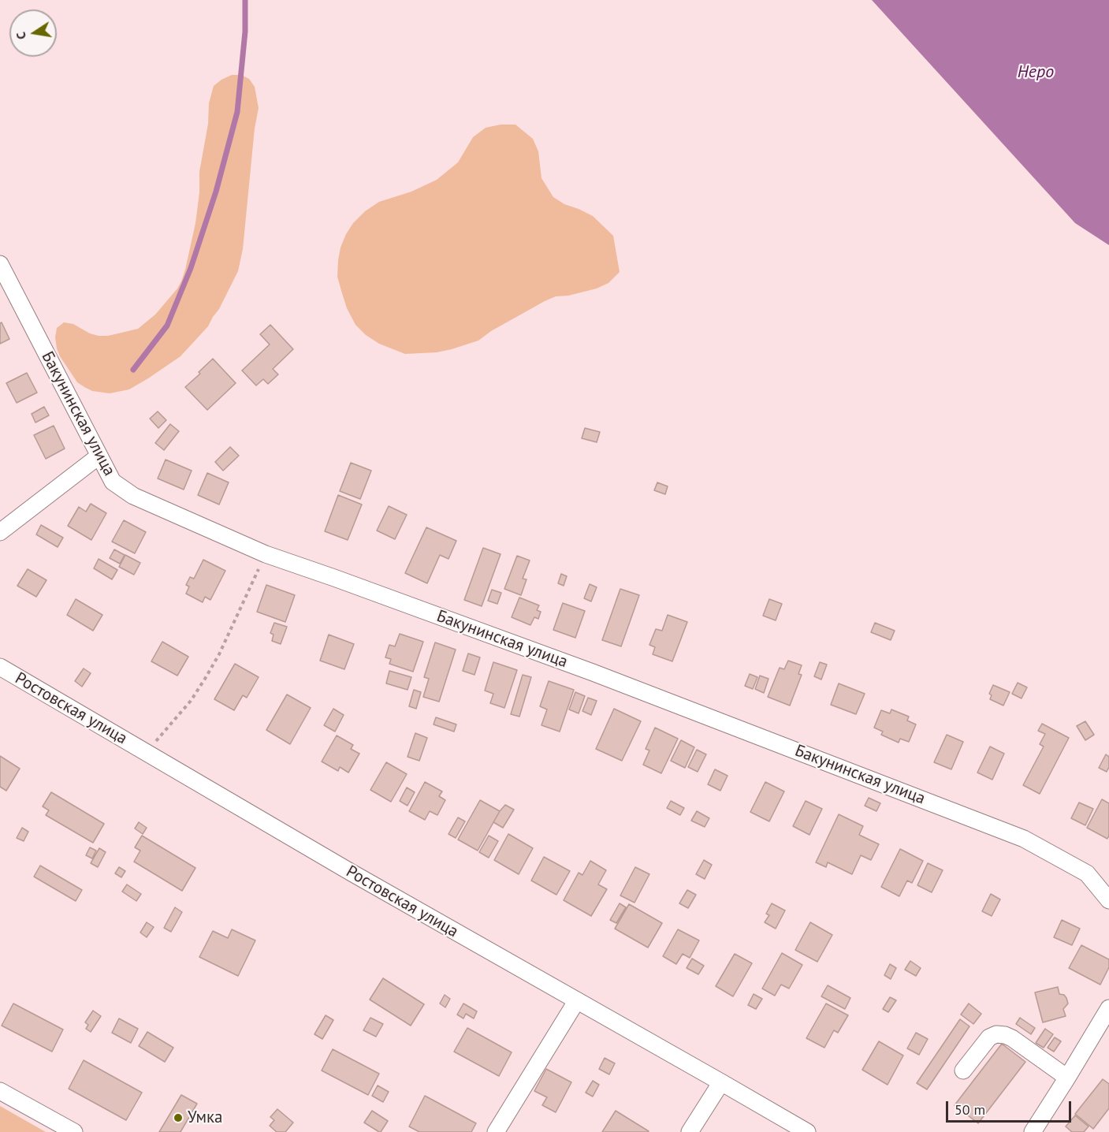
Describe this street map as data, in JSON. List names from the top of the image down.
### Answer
{
  "streets": {
    "street": ["Бакунинская улица", "Ростовская улица"]
  },
  "water": ["Неро"],
  "places": ["Умка"],
  "scale_bar": "50 m",
  "north": "left"
}
